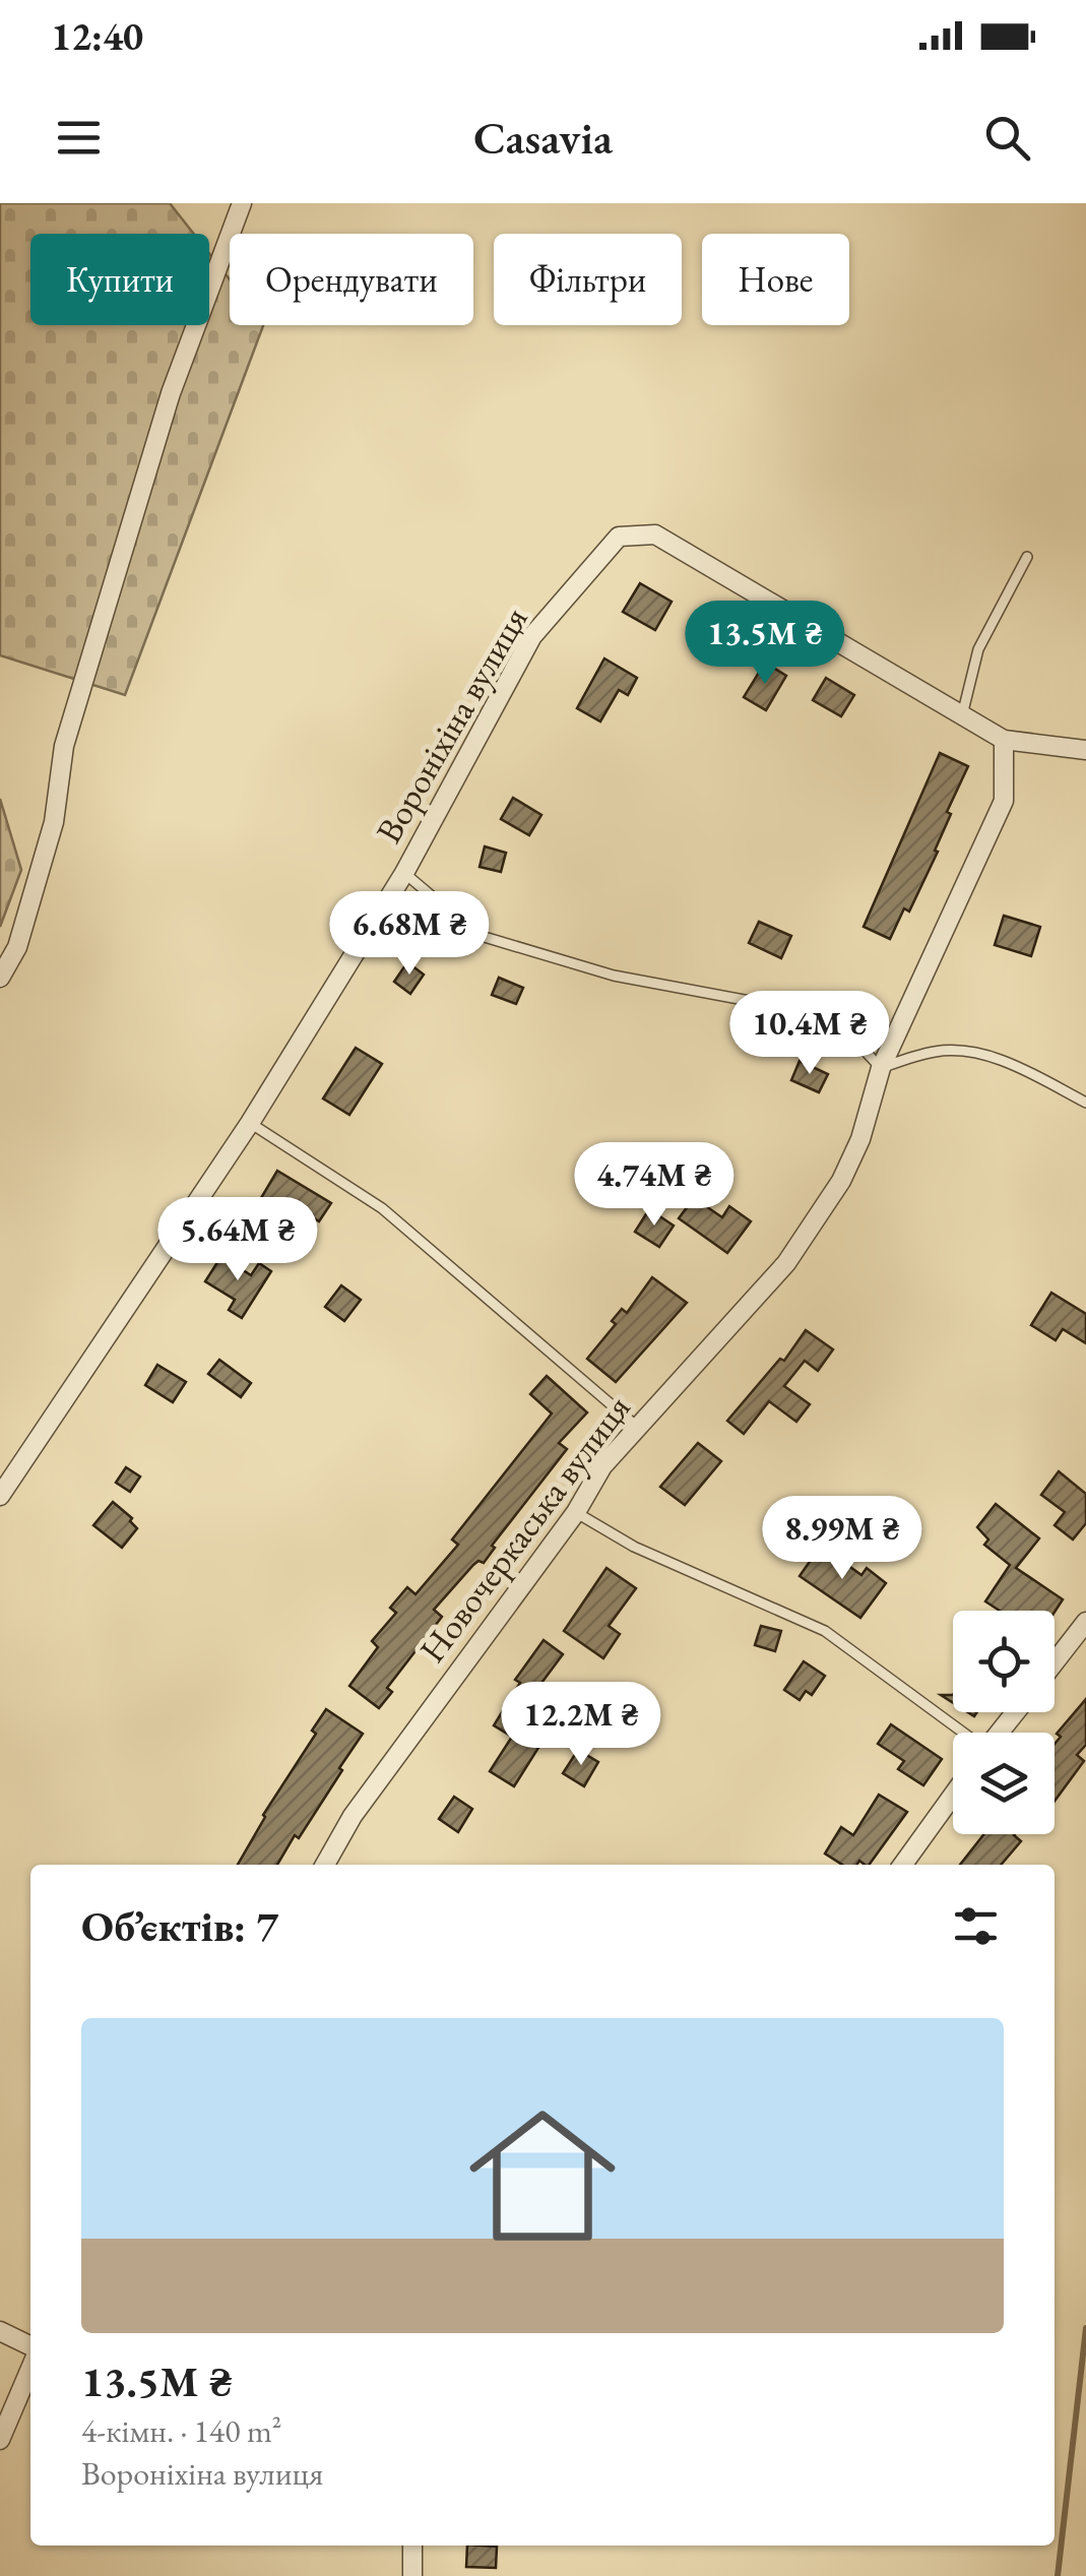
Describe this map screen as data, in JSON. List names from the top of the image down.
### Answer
{
  "streets": {
    "street": ["Вороніхіна вулиця", "Новочеркаська вулиця"]
  },
  "crossings": [
    ["Вороніхіна вулиця", "Новочеркаська вулиця"]
  ],
  "page": {
    "status": "12:40",
    "header": "Casavia",
    "chip": [
      "Купити",
      "Орендувати",
      "Фільтри",
      "Нове"
    ],
    "price": [
      "13.5M ₴",
      "6.68M ₴",
      "10.4M ₴",
      "4.74M ₴",
      "5.64M ₴",
      "8.99M ₴",
      "12.2M ₴"
    ],
    "heading": "Об’єктів: 7",
    "list": [
      {
        "name": "13.5M ₴",
        "note": "4-кімн. · 140 m² · Вороніхіна вулиця"
      }
    ]
  }
}
